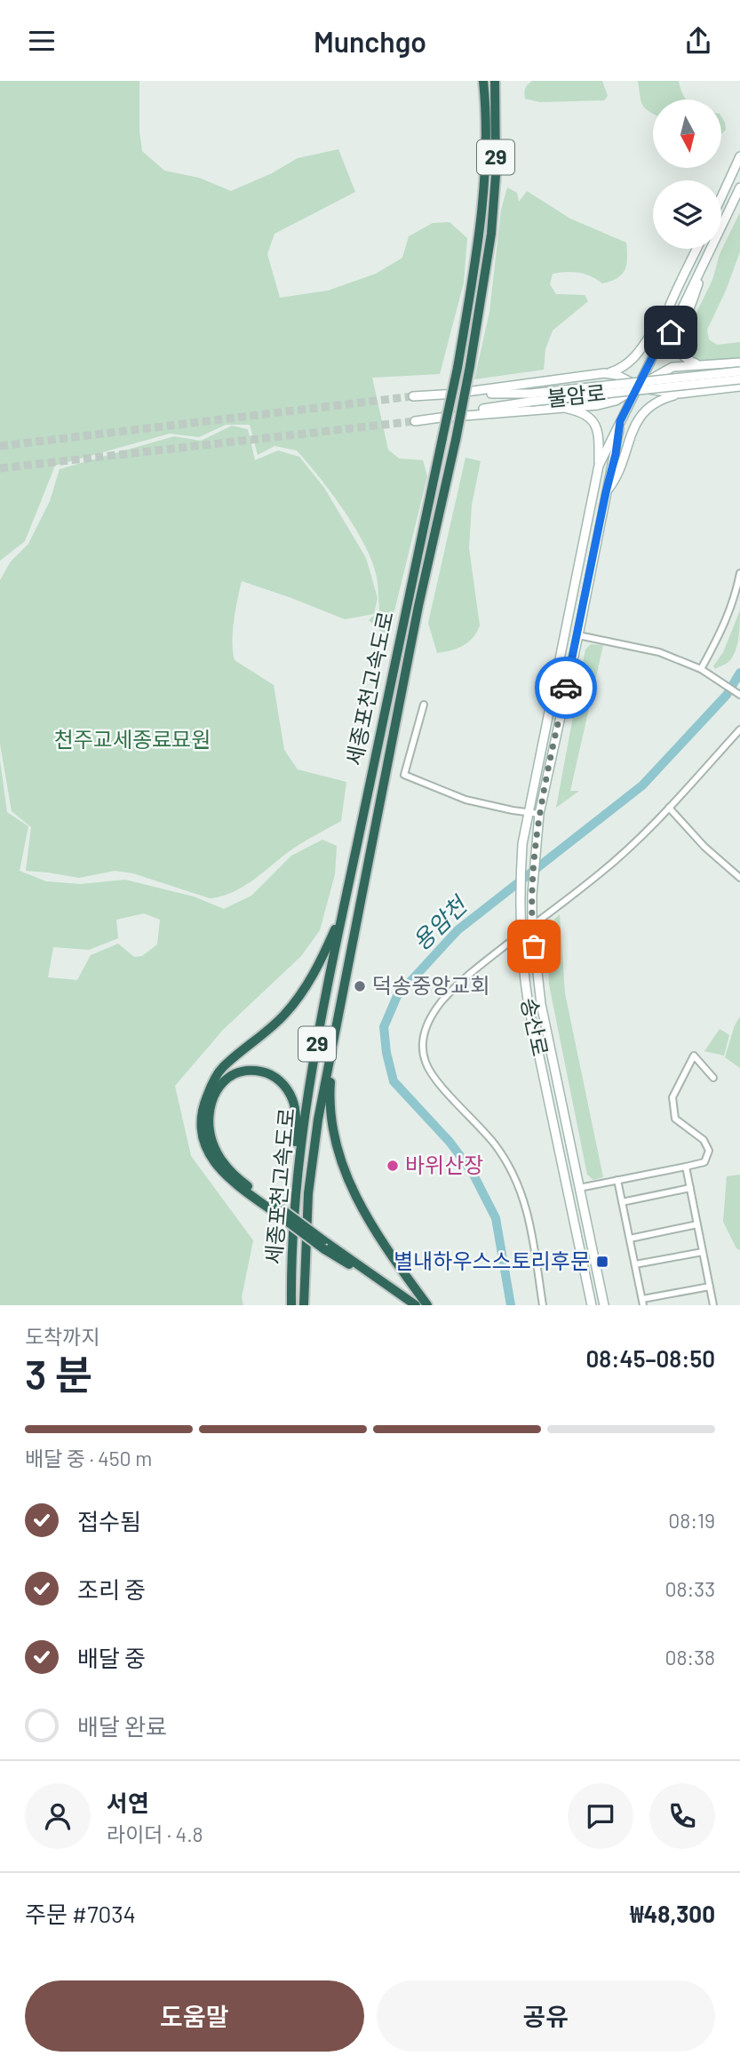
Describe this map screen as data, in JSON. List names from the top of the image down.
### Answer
{
  "streets": {
    "highway": ["29", "세종포천고속도로"],
    "street": ["불암로", "송산로"]
  },
  "water": ["용암천"],
  "parks": ["천주교세종료묘원"],
  "places": {
    "other": ["덕송중앙교회", "바위산장"],
    "transit": ["별내하우스스토리후문"]
  },
  "north": "bottom",
  "page": {
    "header": "Munchgo",
    "heading": ["3 분", "도착까지", "08:45–08:50"],
    "panel": [
      "서연",
      "라이더 · 4.8",
      "주문 #7034",
      "₩48,300"
    ],
    "bar": "배달 중 · 450 m",
    "list": [
      ["접수됨", "08:19"],
      ["조리 중", "08:33"],
      ["배달 중", "08:38"],
      "배달 완료"
    ],
    "buttons": ["도움말", "공유"]
  }
}
